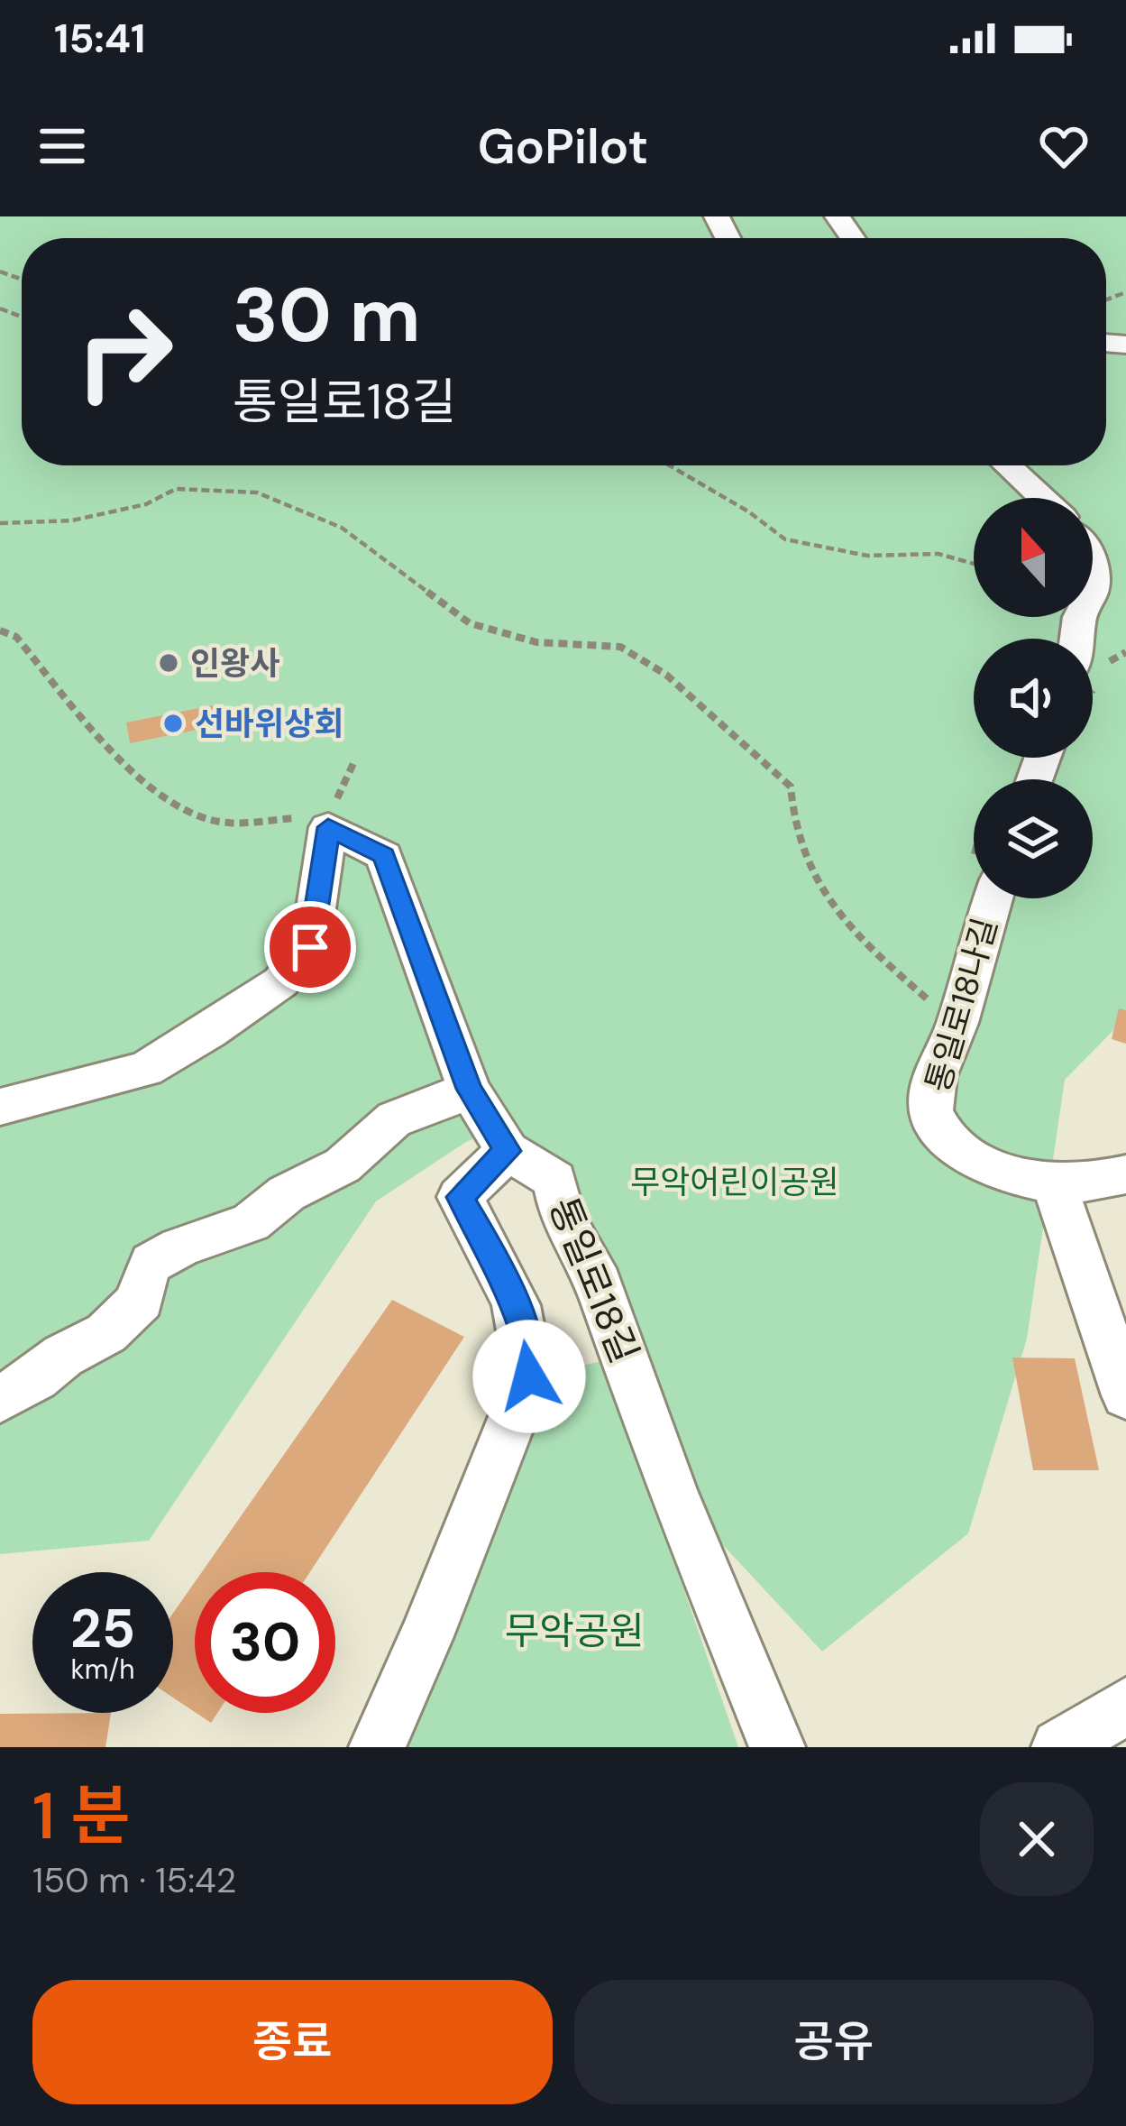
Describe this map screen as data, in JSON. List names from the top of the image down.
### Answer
{
  "streets": {
    "street": ["통일로18나길", "통일로18길"]
  },
  "parks": ["무악어린이공원", "무악공원"],
  "places": ["인왕사", "선바위상회"],
  "north": "top",
  "page": {
    "status": "15:41",
    "header": "GoPilot",
    "turn": ["30 m", "통일로18길"],
    "speed": "25 km/h",
    "limit": "30",
    "heading": ["1 분", "150 m · 15:42"],
    "buttons": ["종료", "공유"]
  }
}
